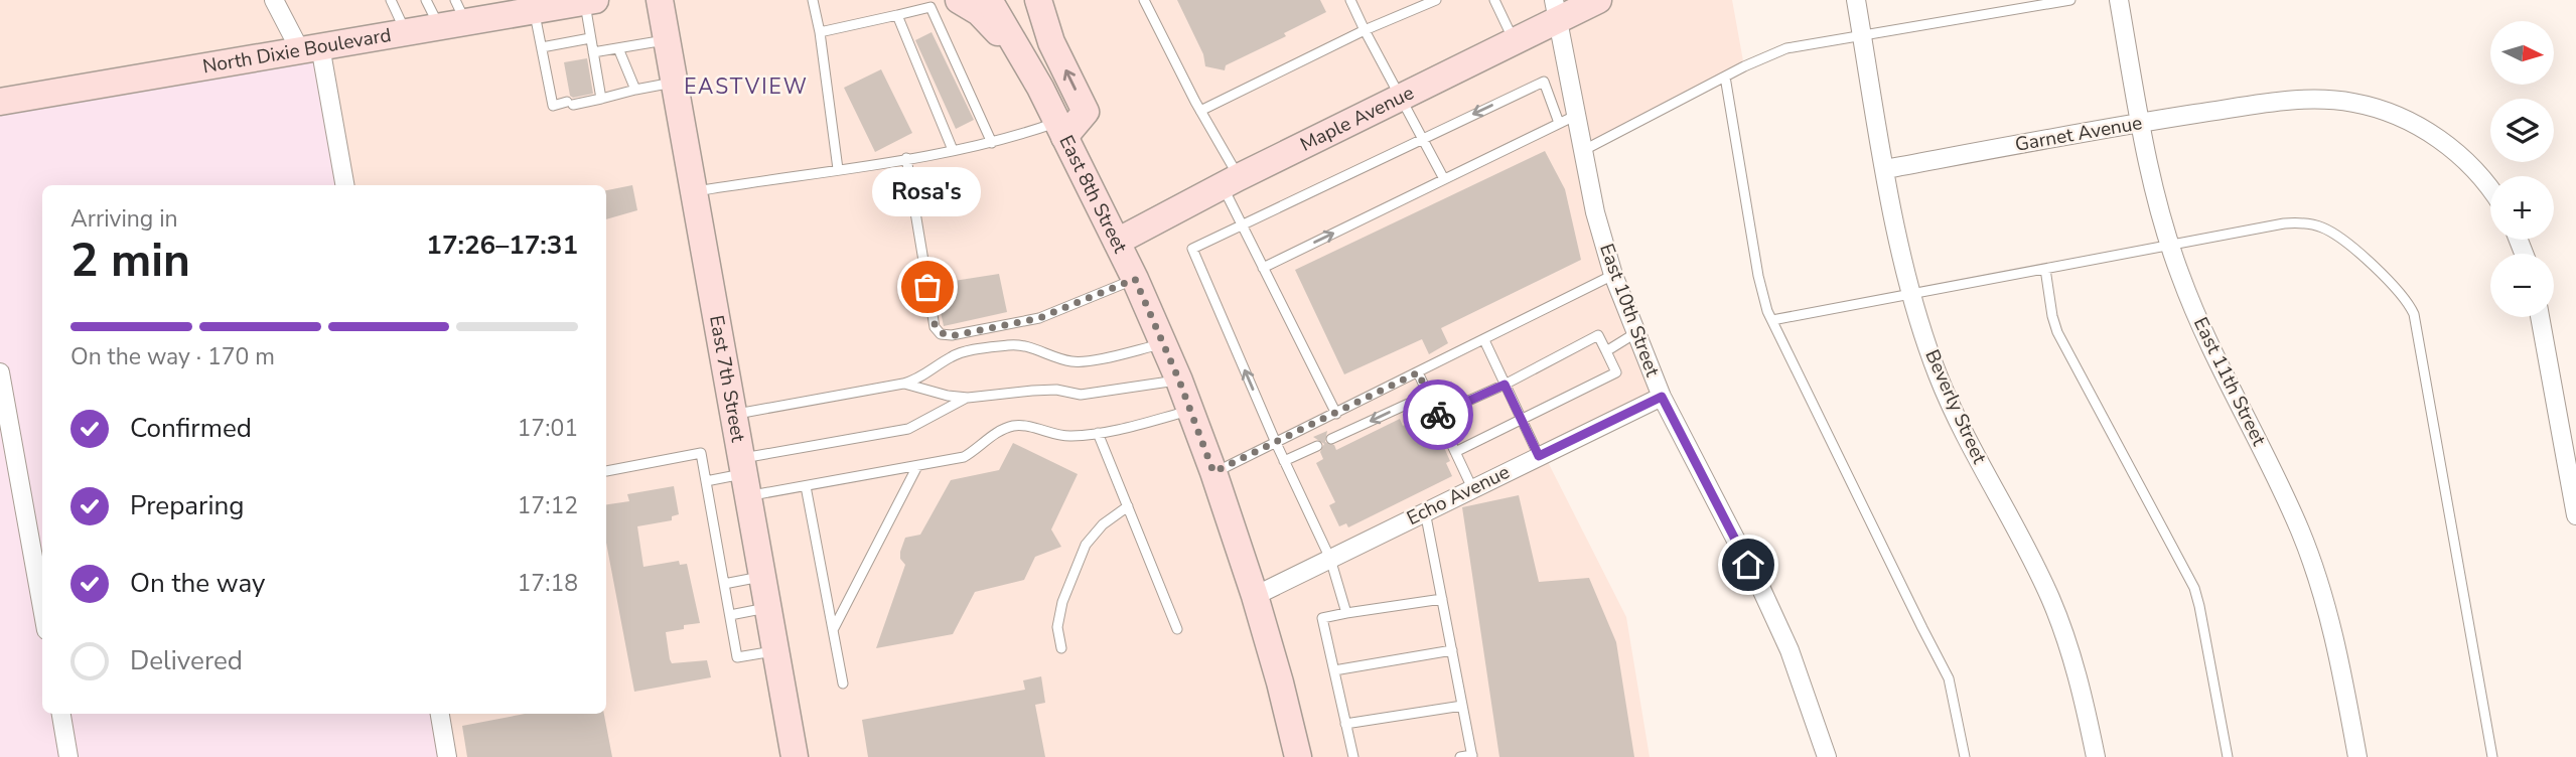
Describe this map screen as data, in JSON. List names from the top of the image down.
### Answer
{
  "streets": {
    "main road": [
      "North Dixie Boulevard",
      "Maple Avenue",
      "East 8th Street",
      "East 7th Street"
    ],
    "street": [
      "Garnet Avenue",
      "East 10th Street",
      "East 11th Street",
      "Beverly Street",
      "Echo Avenue"
    ]
  },
  "crossings": [
    ["Maple Avenue", "East 8th Street"],
    ["Maple Avenue", "East 10th Street"],
    ["Garnet Avenue", "East 11th Street"],
    ["Garnet Avenue", "Beverly Street"],
    ["East 8th Street", "Echo Avenue"],
    ["East 10th Street", "Echo Avenue"]
  ],
  "districts": ["EASTVIEW"],
  "places": ["Rosa's"],
  "north": "right",
  "page": {
    "map_buttons": ["+", "−"],
    "bubble": "Rosa's",
    "heading": ["2 min", "Arriving in", "17:26–17:31"],
    "bar": "On the way · 170 m",
    "list": [
      ["Confirmed", "17:01"],
      ["Preparing", "17:12"],
      ["On the way", "17:18"],
      "Delivered"
    ]
  }
}
